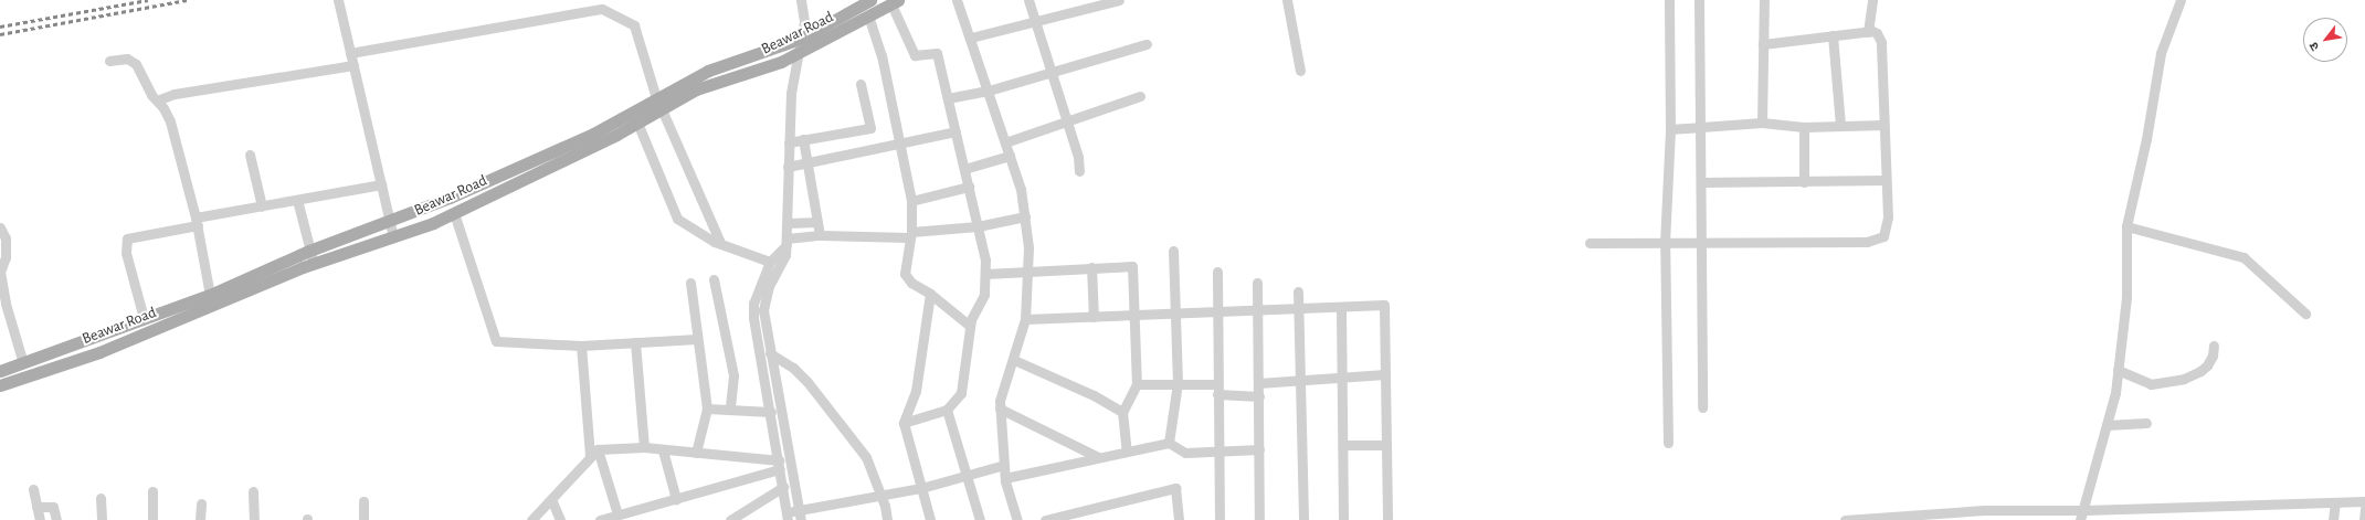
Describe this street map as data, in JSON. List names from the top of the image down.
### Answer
{
  "streets": {
    "main road": ["Beawar Road"]
  },
  "north": "bottom left"
}
